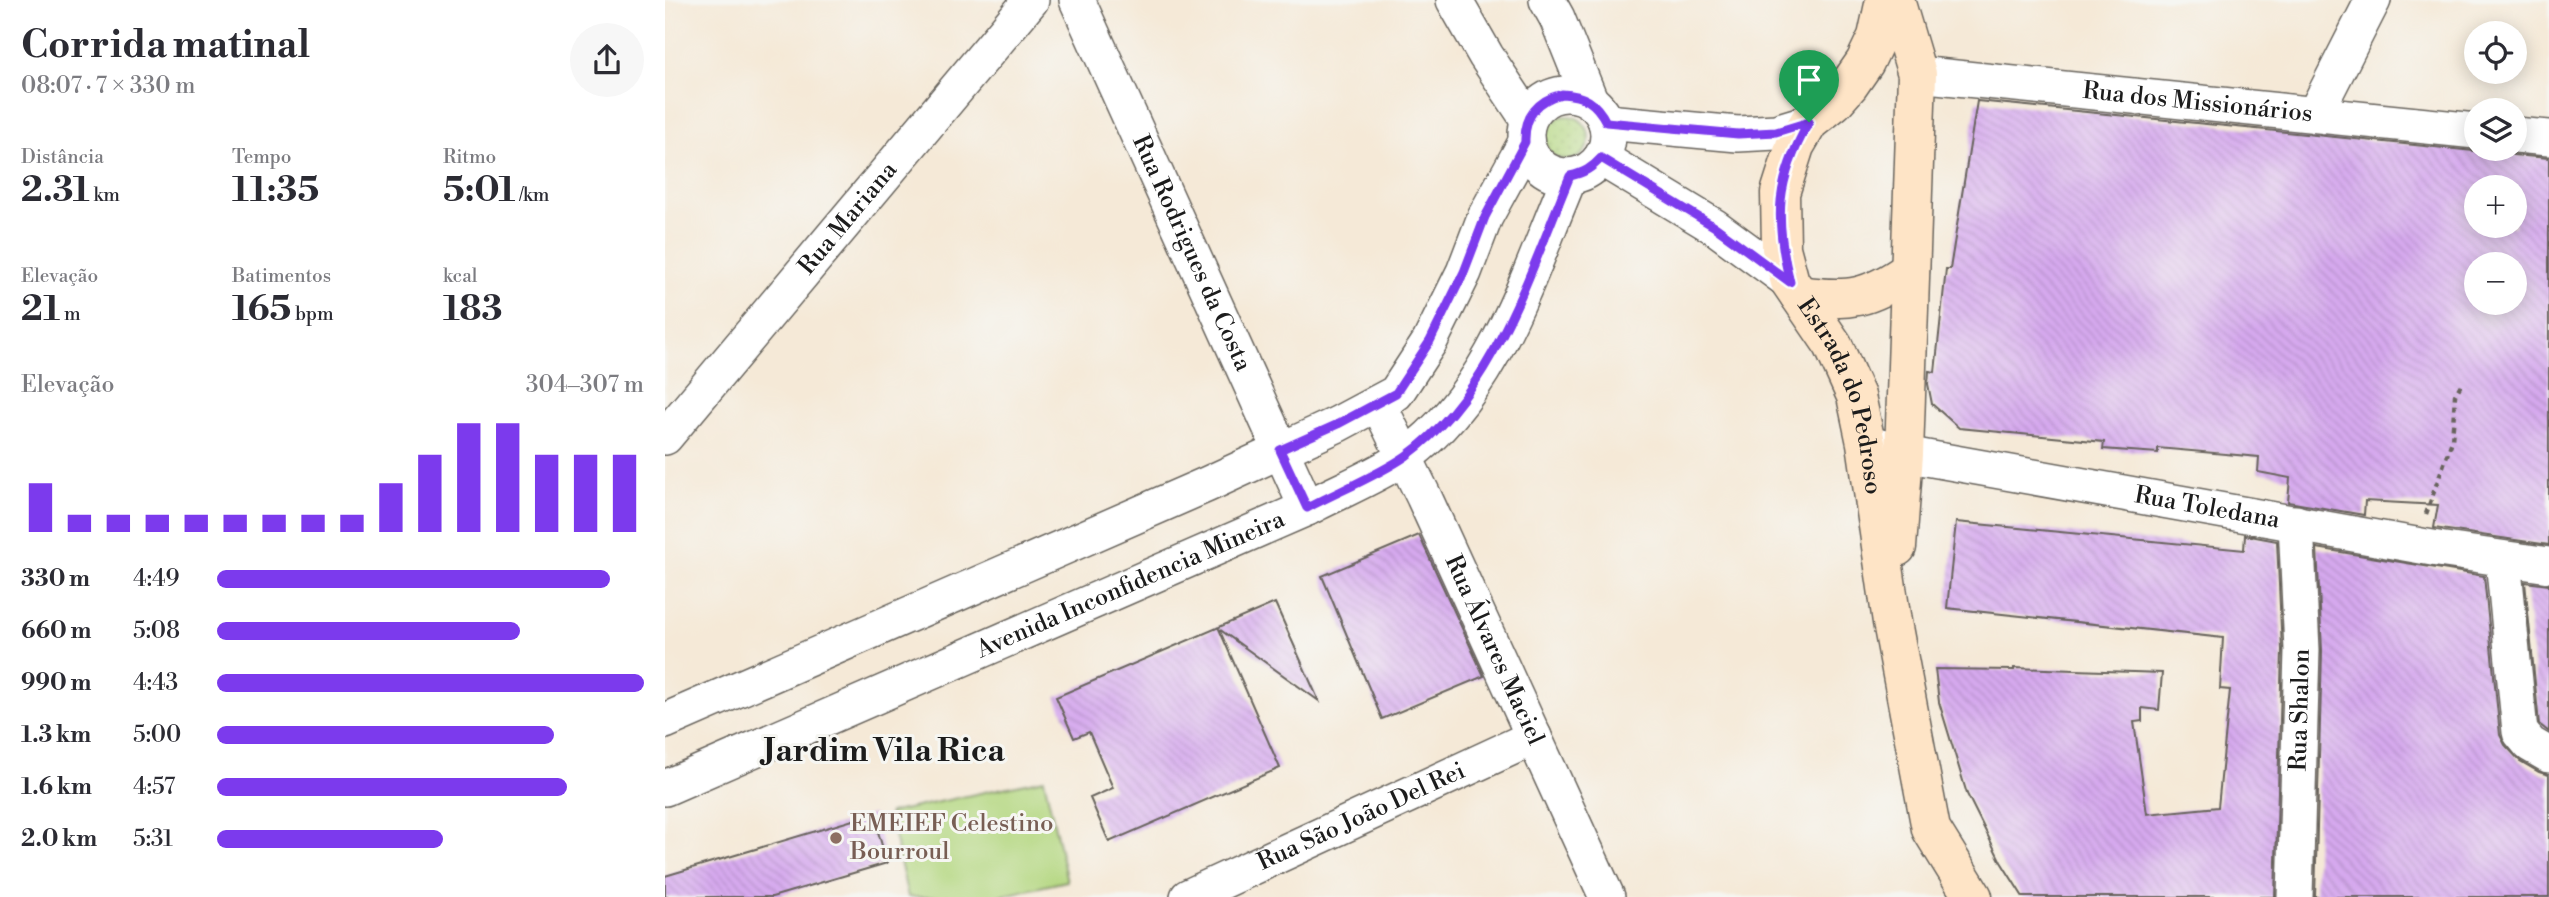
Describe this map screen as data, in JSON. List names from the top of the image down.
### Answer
{
  "streets": {
    "main road": ["Estrada do Pedroso"],
    "street": [
      "Rua dos Missionários",
      "Rua Mariana",
      "Rua Rodrigues da Costa",
      "Rua Toledana",
      "Avenida Inconfidencia Mineira",
      "Rua Álvares Maciel",
      "Rua Shalon",
      "Rua São João Del Rei"
    ]
  },
  "crossings": [
    ["Rua dos Missionários", "Estrada do Pedroso"],
    ["Rua Rodrigues da Costa", "Avenida Inconfidencia Mineira"],
    ["Estrada do Pedroso", "Rua Toledana"],
    ["Rua Toledana", "Rua Shalon"],
    ["Avenida Inconfidencia Mineira", "Rua Álvares Maciel"],
    ["Rua Álvares Maciel", "Rua São João Del Rei"]
  ],
  "districts": ["Jardim Vila Rica"],
  "places": ["EMEIEF Celestino Bourroul"],
  "page": {
    "heading": ["Corrida matinal", "08:07 · 7 × 330 m"],
    "map_buttons": ["+", "−"],
    "stats": [
      ["Distância", "2.31 km"],
      ["Tempo", "11:35"],
      ["Ritmo", "5:01 /km"],
      ["Elevação", "21 m"],
      ["Batimentos", "165 bpm"],
      ["kcal", "183"]
    ],
    "chart": ["Elevação", "304–307 m"],
    "list": [
      {
        "name": "330 m",
        "note": "4:49"
      },
      {
        "name": "660 m",
        "note": "5:08"
      },
      {
        "name": "990 m",
        "note": "4:43"
      },
      {
        "name": "1.3 km",
        "note": "5:00"
      },
      {
        "name": "1.6 km",
        "note": "4:57"
      },
      {
        "name": "2.0 km",
        "note": "5:31"
      }
    ]
  }
}
